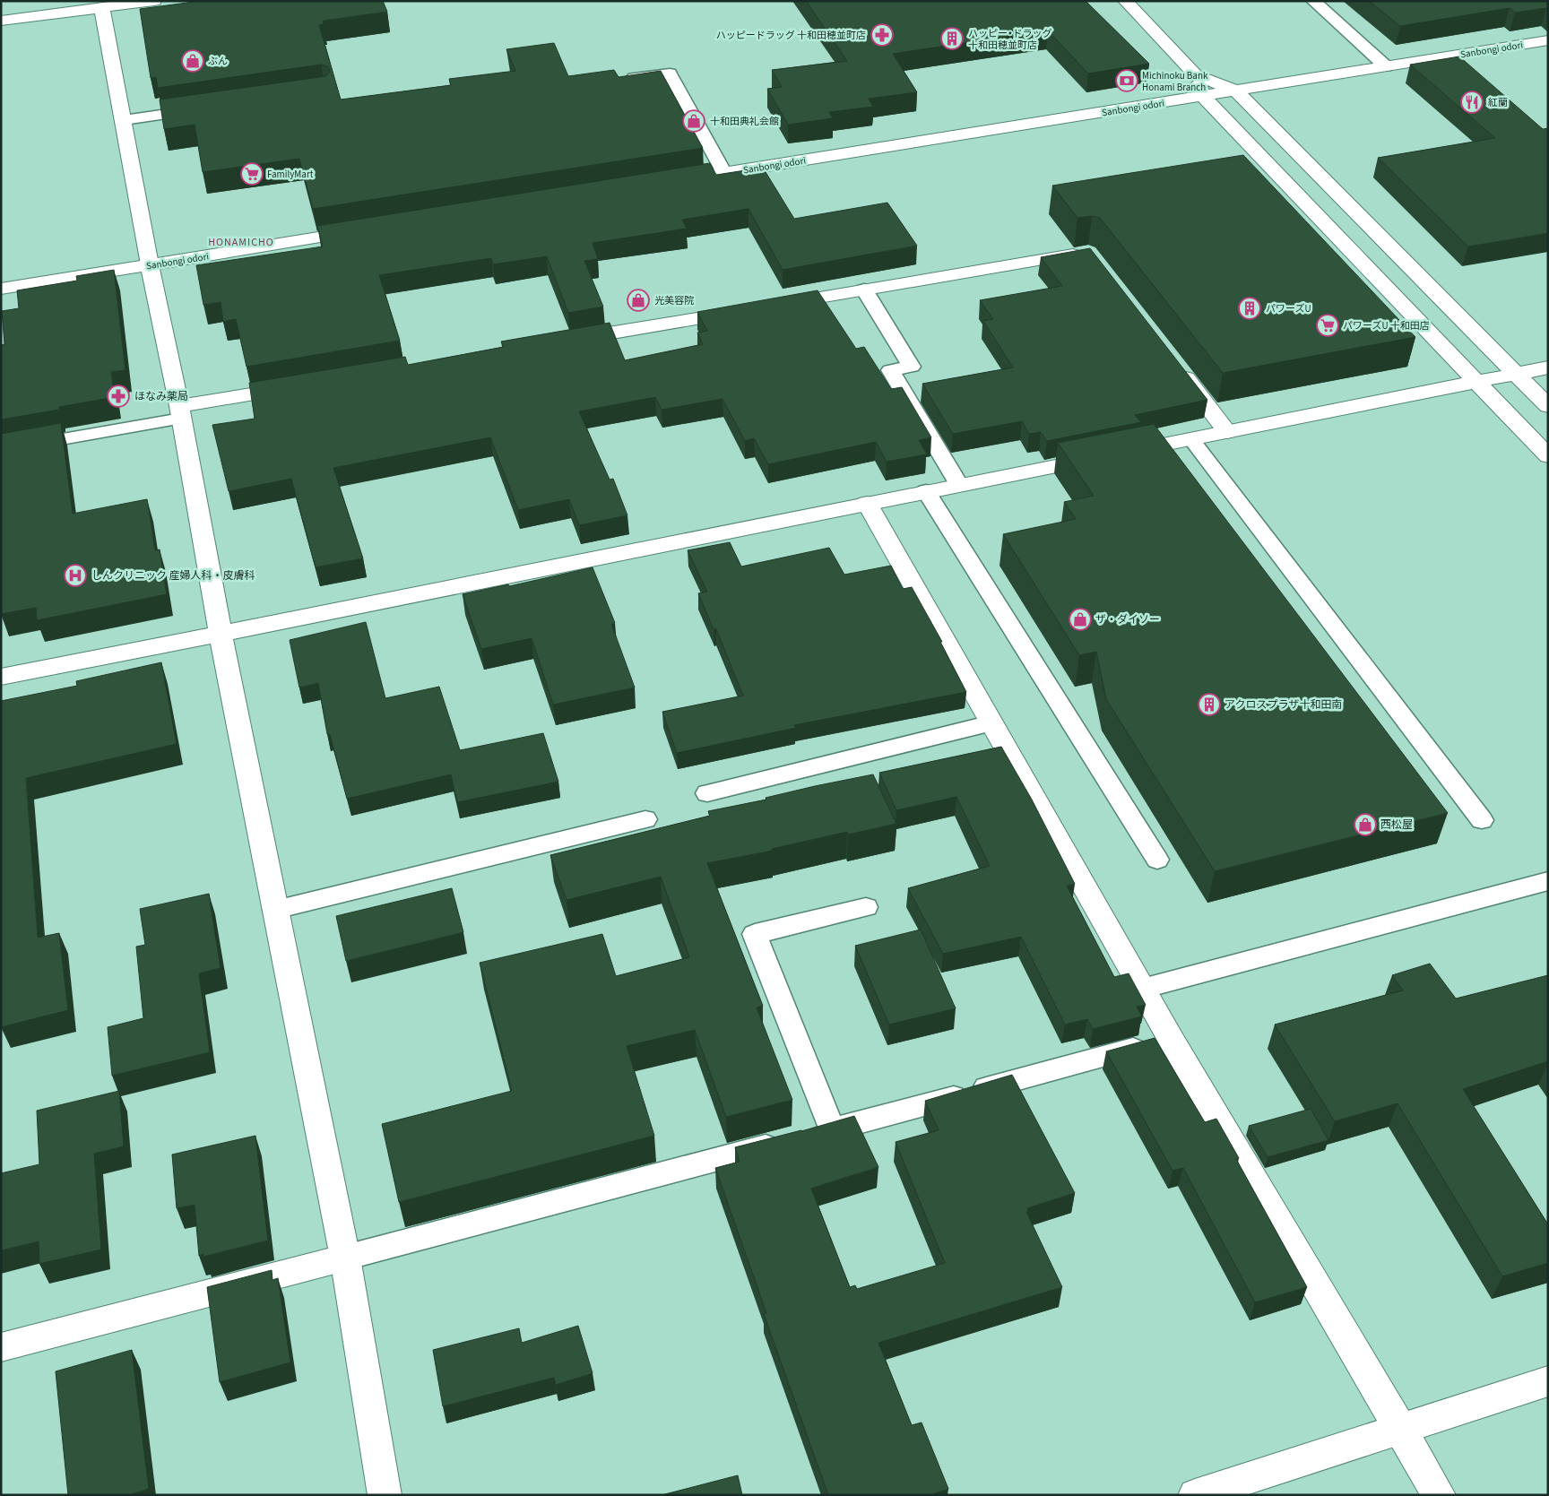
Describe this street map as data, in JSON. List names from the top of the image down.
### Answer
{
  "streets": {
    "street": ["Sanbongi odori"]
  },
  "districts": ["HONAMICHO"],
  "places": {
    "pharmacy": ["ハッピードラッグ 十和田穂並町店", "ほなみ薬局"],
    "building": ["ハッピー･ドラッグ 十和田穂並町店", "パワーズU", "アクロスプラザ十和田南"],
    "shop": [
      "ぶん",
      "十和田典礼会館",
      "光美容院",
      "ザ・ダイソー",
      "西松屋"
    ],
    "bank": ["Michinoku Bank Honami Branch"],
    "restaurant": ["紅蘭"],
    "supermarket": ["FamilyMart", "パワーズU 十和田店"],
    "hospital": ["しんクリニック 産婦人科・皮膚科"]
  }
}
